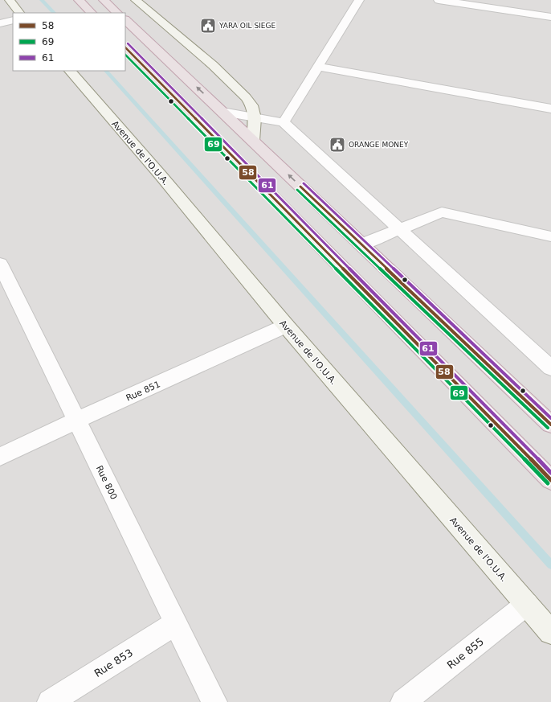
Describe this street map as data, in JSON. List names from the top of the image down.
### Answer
{
  "streets": {
    "street": [
      "Avenue de l'O.U.A.",
      "Rue 851",
      "Rue 800",
      "Rue 855",
      "Rue 853"
    ]
  },
  "crossings": [
    ["Avenue de l'O.U.A.", "Rue 851"],
    ["Avenue de l'O.U.A.", "Rue 855"],
    ["Rue 851", "Rue 800"],
    ["Rue 800", "Rue 853"]
  ],
  "places": {
    "public building": ["YARA OIL SIEGE", "ORANGE MONEY"]
  },
  "lines": ["transit line 61", "transit line 58", "transit line 69"],
  "legend": ["58", "69", "61"]
}
